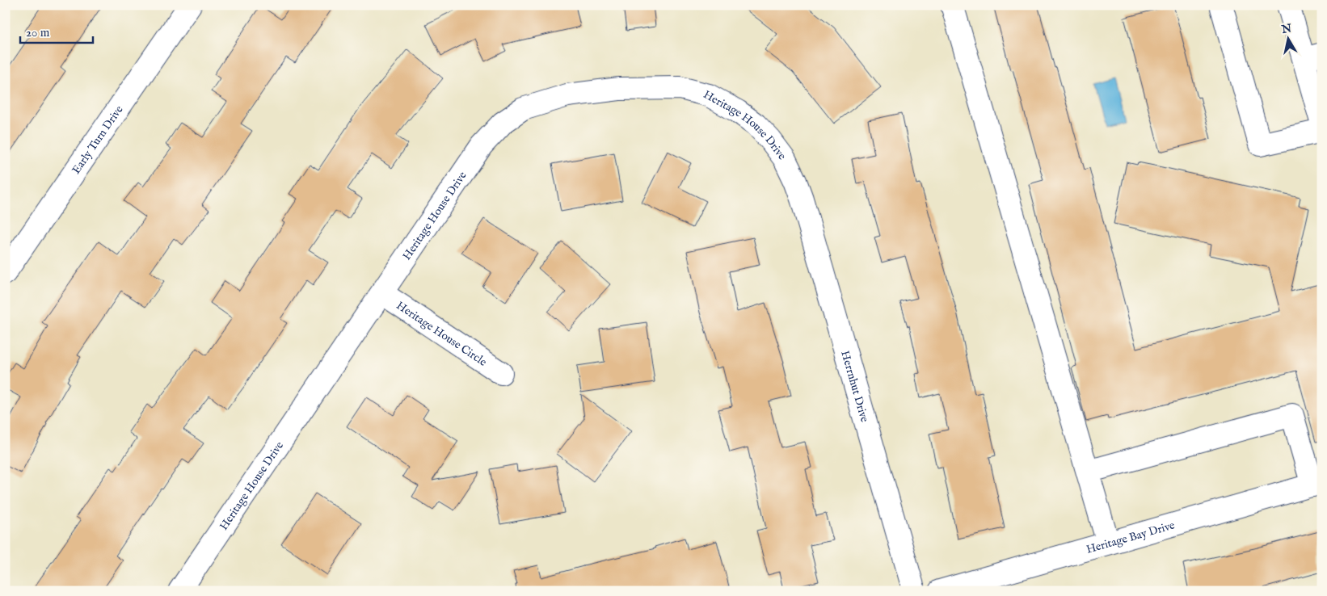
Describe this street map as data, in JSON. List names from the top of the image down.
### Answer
{
  "streets": {
    "street": [
      "Heritage House Drive",
      "Early Turn Drive",
      "Heritage House Circle",
      "Herrnhut Drive",
      "Heritage Bay Drive"
    ]
  },
  "crossings": [
    ["Heritage House Drive", "Heritage House Circle"],
    ["Heritage House Drive", "Herrnhut Drive"]
  ],
  "scale_bar": "20 m",
  "north": "top"
}
